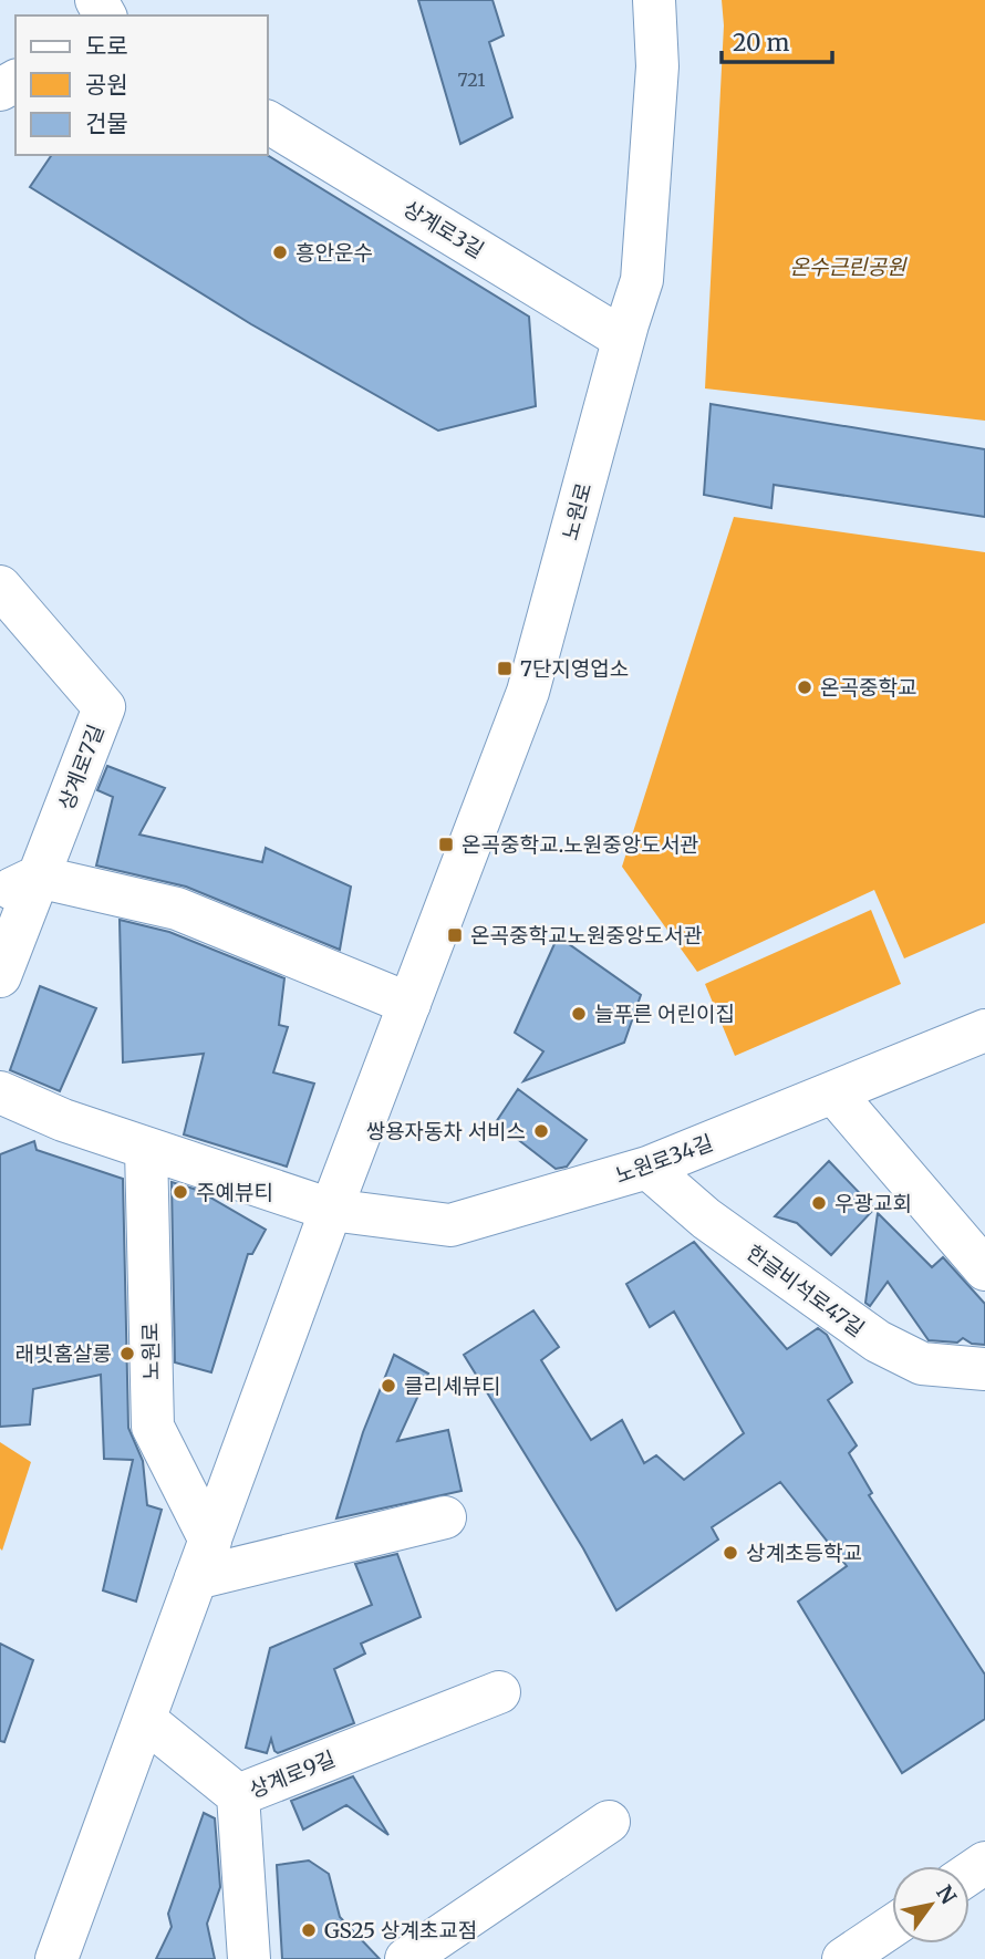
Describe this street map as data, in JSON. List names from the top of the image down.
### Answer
{
  "streets": {
    "street": [
      "상계로3길",
      "노원로",
      "상계로7길",
      "노원로34길",
      "한글비석로47길",
      "상계로9길"
    ]
  },
  "crossings": [
    ["상계로3길", "노원로"],
    ["노원로", "노원로34길"],
    ["노원로34길", "한글비석로47길"]
  ],
  "parks": ["온수근린공원"],
  "places": {
    "other": [
      "흥안운수",
      "온곡중학교",
      "늘푸른 어린이집",
      "쌍용자동차 서비스",
      "주예뷰티",
      "우광교회",
      "래빗홈살롱",
      "클리셰뷰티",
      "상계초등학교",
      "GS25 상계초교점"
    ],
    "transit": ["7단지영업소", "온곡중학교.노원중앙도서관", "온곡중학교노원중앙도서관"]
  },
  "house_numbers": ["721"],
  "legend": ["도로", "공원", "건물"],
  "scale_bar": "20 m",
  "north": "top right"
}
